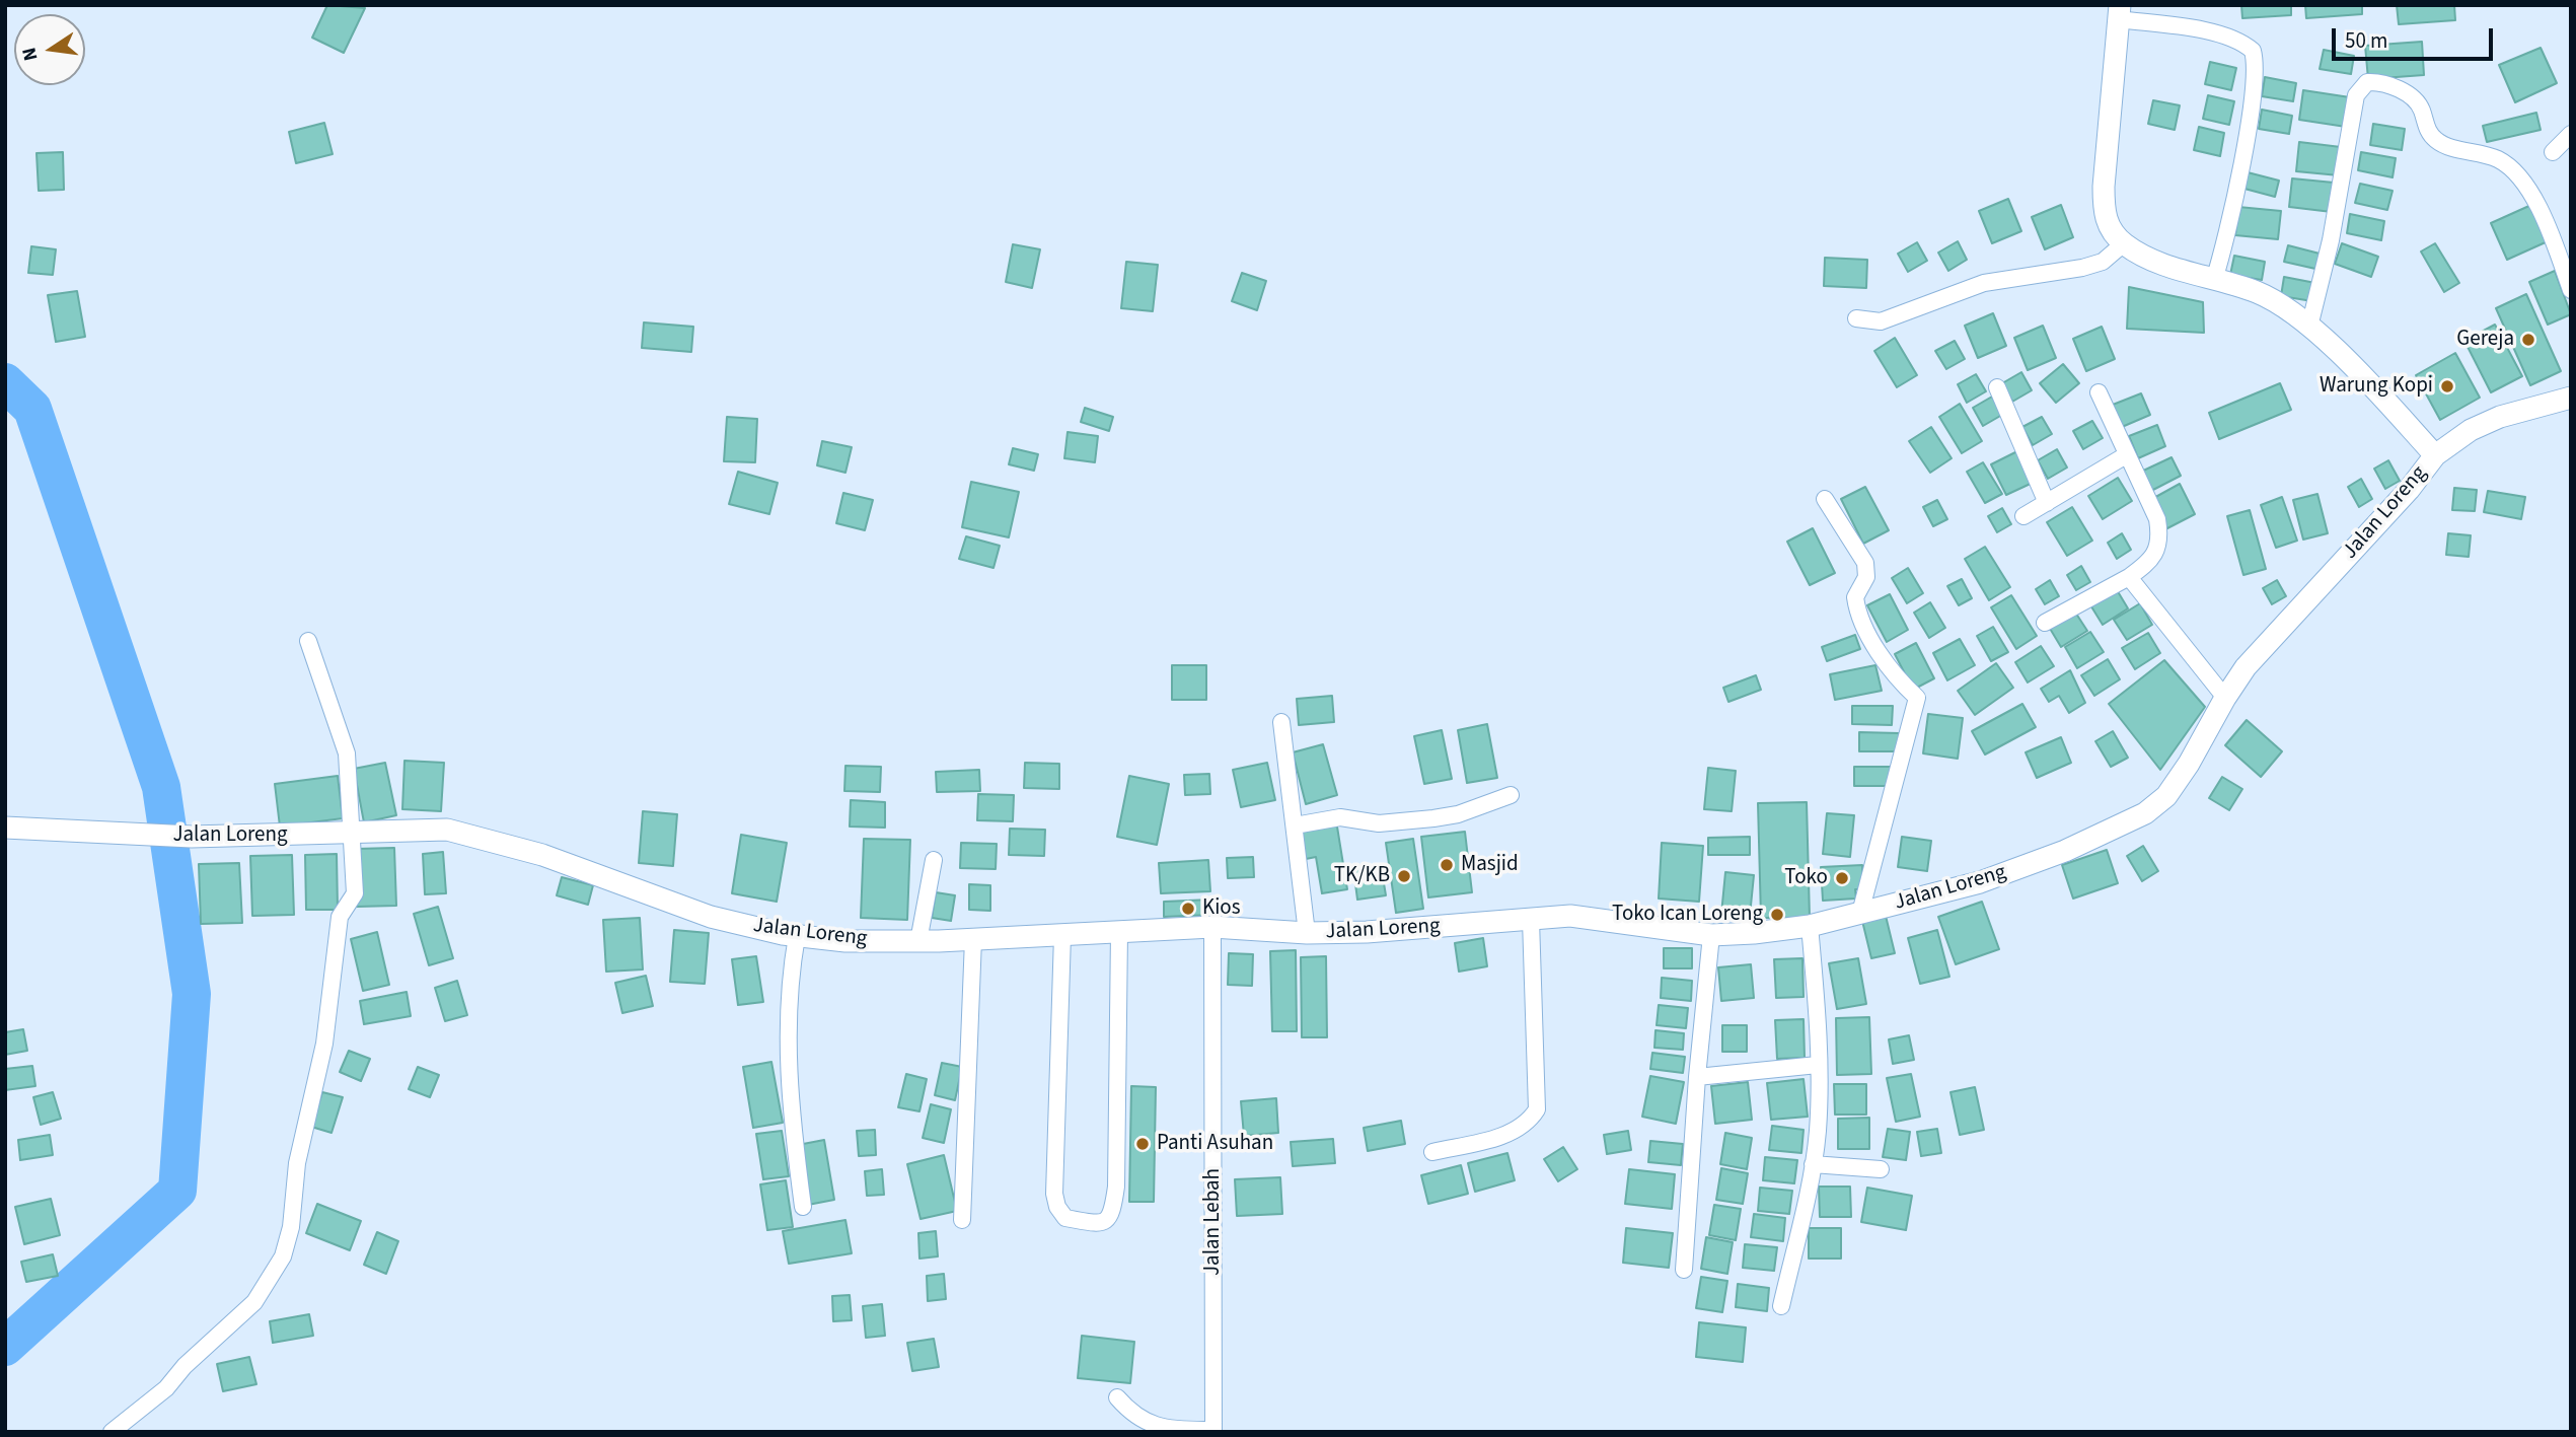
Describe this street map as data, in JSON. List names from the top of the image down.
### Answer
{
  "streets": {
    "street": ["Jalan Loreng", "Jalan Lebah"]
  },
  "crossings": [
    ["Jalan Loreng", "Jalan Lebah"]
  ],
  "places": [
    "Gereja",
    "Warung Kopi",
    "Masjid",
    "TK/KB",
    "Toko",
    "Kios",
    "Toko Ican Loreng",
    "Panti Asuhan"
  ],
  "scale_bar": "50 m",
  "north": "left"
}
